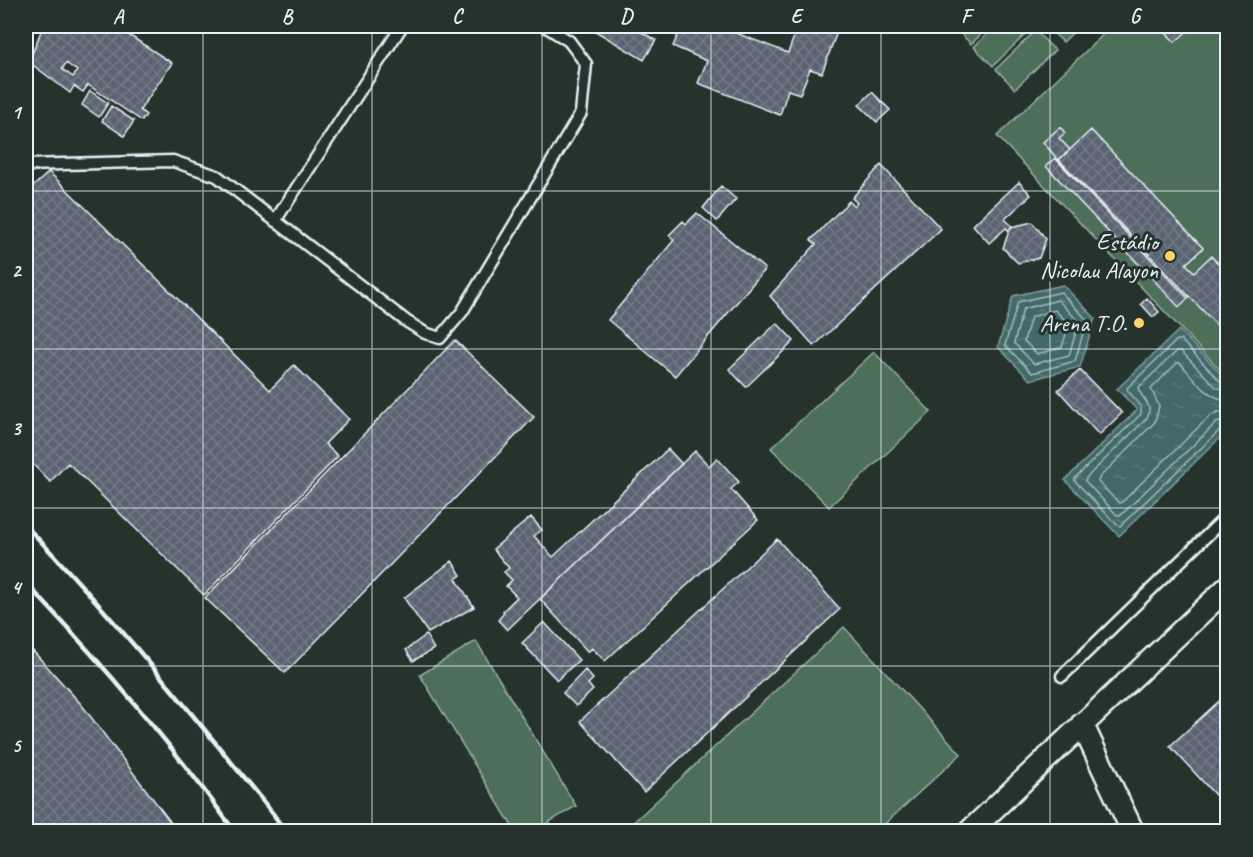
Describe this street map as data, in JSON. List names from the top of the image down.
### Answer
{
  "places": ["Estádio Nicolau Alayon", "Arena T.O."],
  "grid": {
    "columns": [
      "A",
      "B",
      "C",
      "D",
      "E",
      "F",
      "G"
    ],
    "rows": [
      "1",
      "2",
      "3",
      "4",
      "5"
    ]
  }
}
